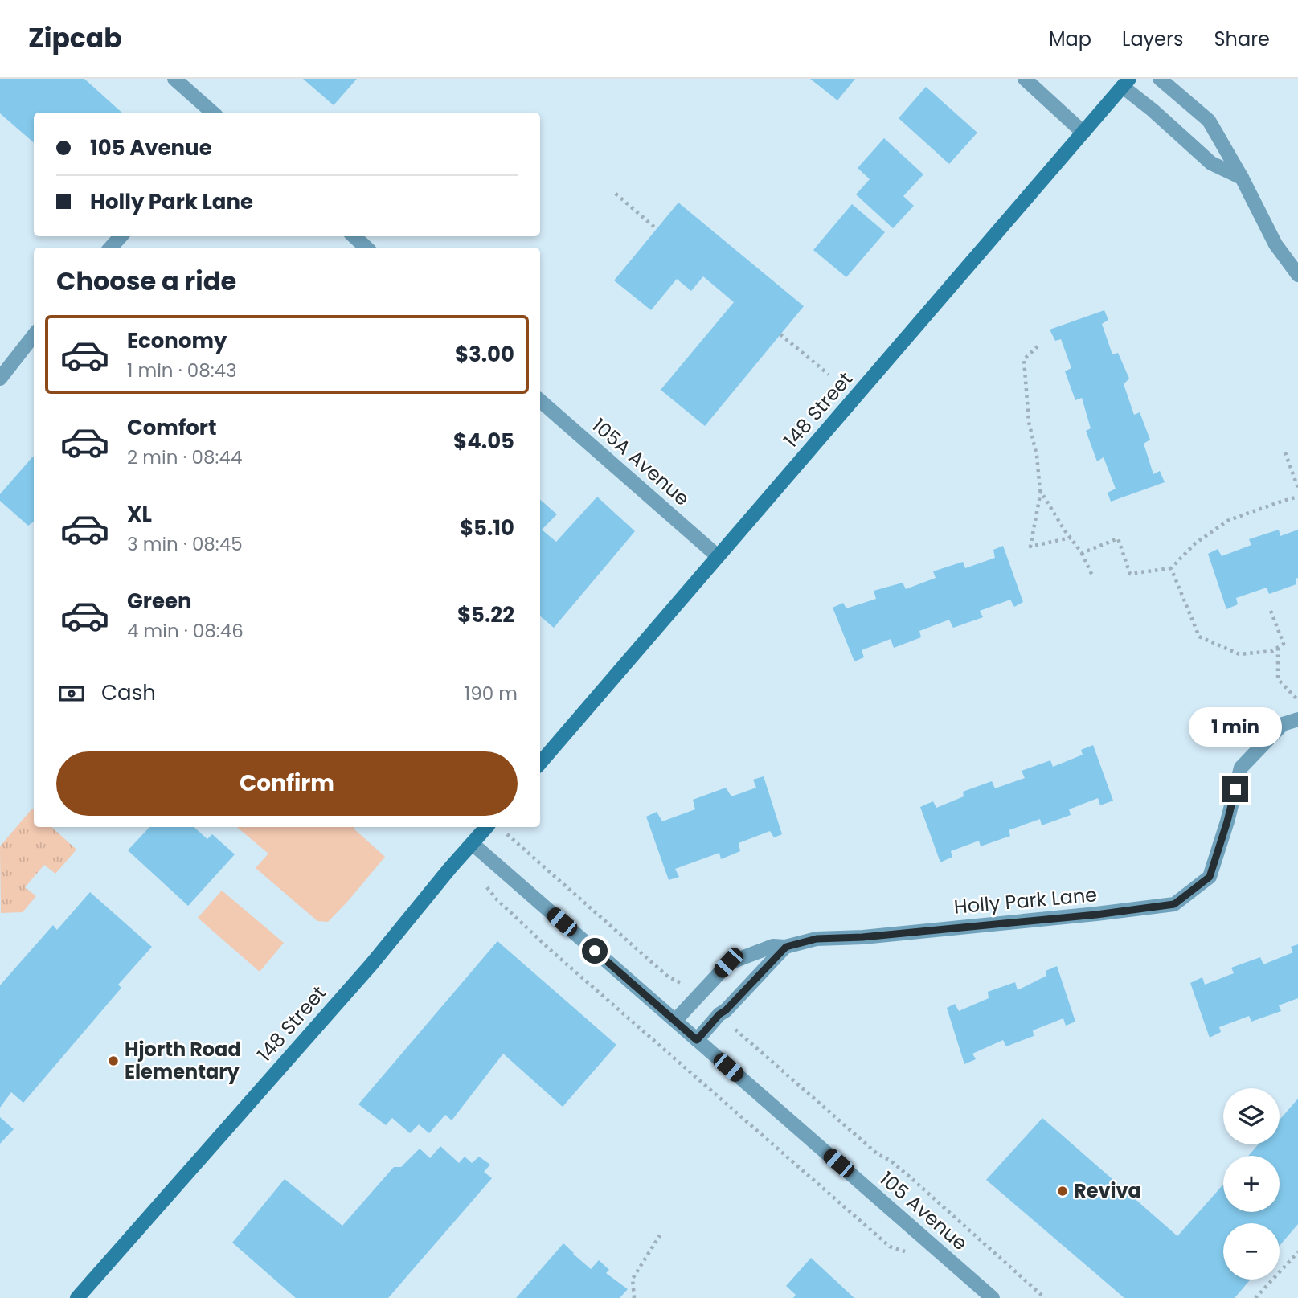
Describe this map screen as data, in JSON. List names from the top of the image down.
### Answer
{
  "streets": {
    "main road": ["148 Street"],
    "street": ["105A Avenue", "Holly Park Lane", "105 Avenue"]
  },
  "crossings": [
    ["148 Street", "105A Avenue"],
    ["148 Street", "105 Avenue"],
    ["Holly Park Lane", "105 Avenue"]
  ],
  "places": ["Hjorth Road Elementary", "Reviva"],
  "page": {
    "header": "Zipcab",
    "nav": ["Map", "Layers", "Share"],
    "banner": ["105 Avenue", "Holly Park Lane"],
    "heading": "Choose a ride",
    "list": [
      {
        "name": "Economy",
        "note": "1 min · 08:43",
        "value": "$3.00"
      },
      {
        "name": "Comfort",
        "note": "2 min · 08:44",
        "value": "$4.05"
      },
      {
        "name": "XL",
        "note": "3 min · 08:45",
        "value": "$5.10"
      },
      {
        "name": "Green",
        "note": "4 min · 08:46",
        "value": "$5.22"
      }
    ],
    "pay": ["Cash", "190 m"],
    "bubble": "1 min",
    "buttons": "Confirm",
    "map_buttons": ["+", "−"]
  }
}
